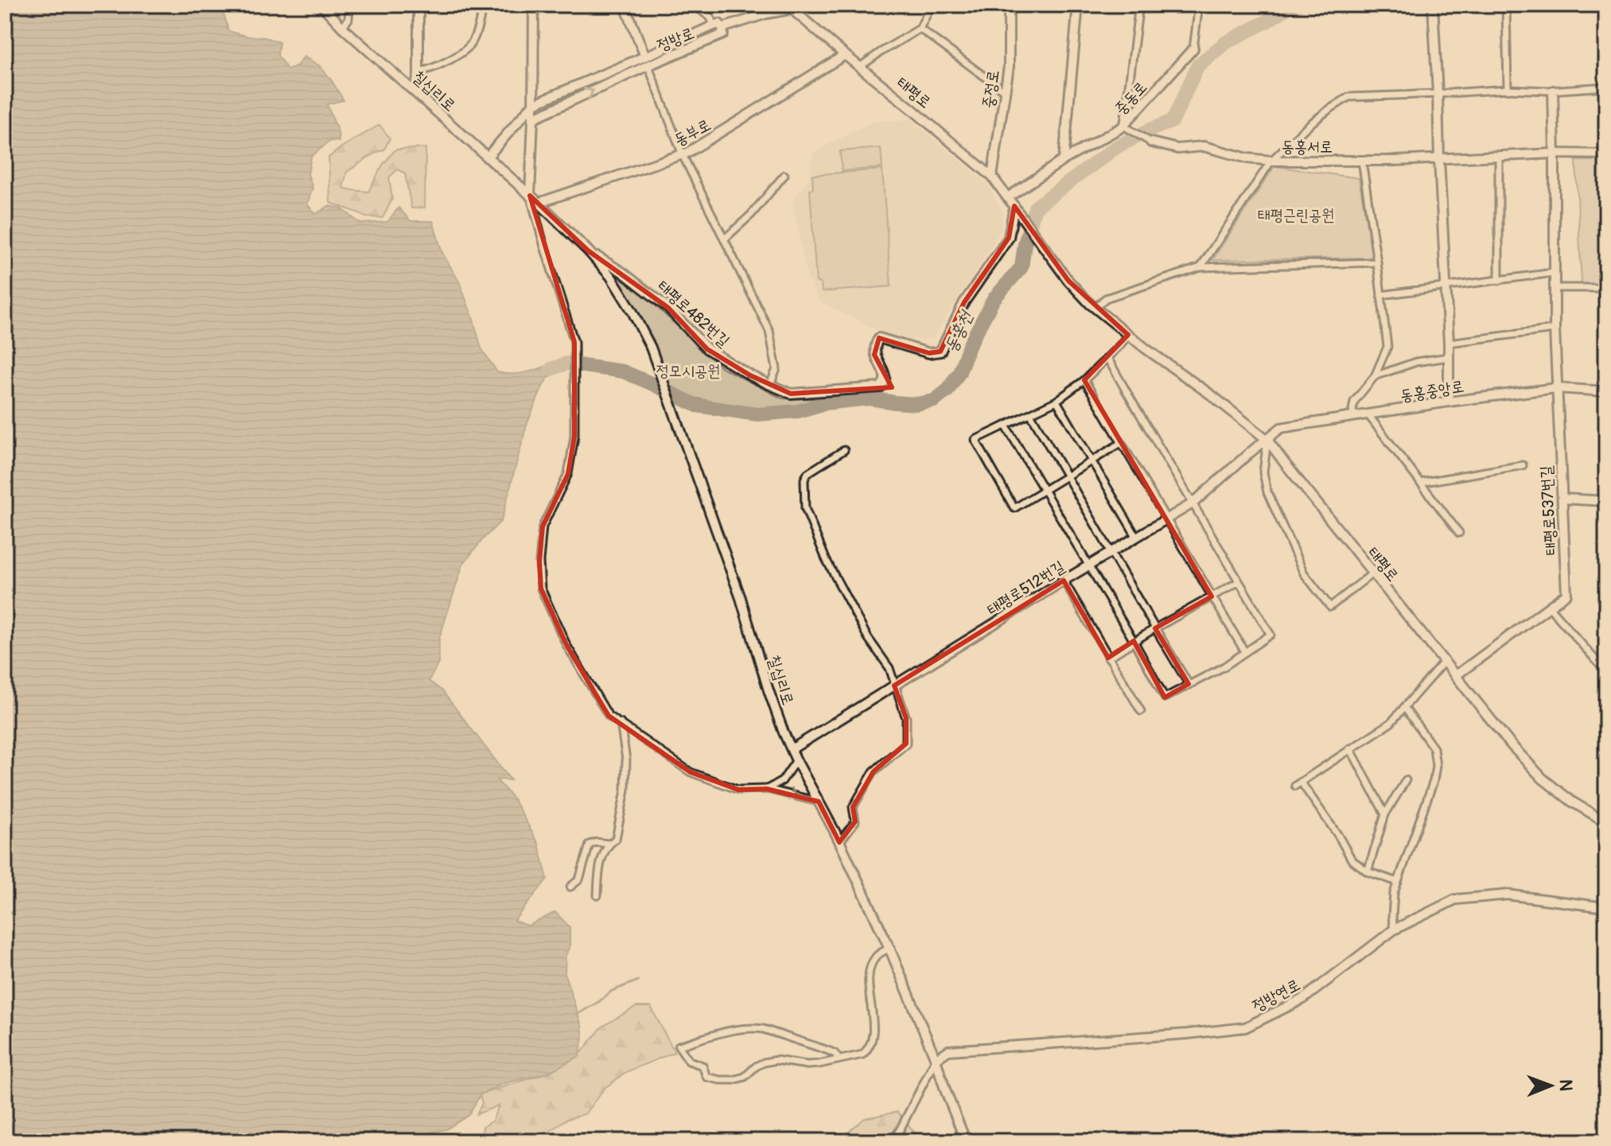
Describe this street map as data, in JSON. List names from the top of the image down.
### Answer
{
  "streets": {
    "street": [
      "정방로",
      "중정로",
      "칠십리로",
      "태평로",
      "중동로",
      "동부로",
      "동홍서로",
      "태평로482번길",
      "동홍중앙로",
      "태평로537번길",
      "태평로512번길",
      "정방연로"
    ]
  },
  "crossings": [
    ["정방로", "태평로"],
    ["정방로", "동부로"],
    ["정방로", "태평로482번길"],
    ["중정로", "태평로"],
    ["칠십리로", "동부로"],
    ["칠십리로", "태평로482번길"],
    ["칠십리로", "태평로512번길"],
    ["칠십리로", "정방연로"],
    ["태평로", "중동로"],
    ["태평로", "동부로"],
    ["태평로", "태평로482번길"],
    ["태평로", "동홍중앙로"],
    ["태평로", "태평로537번길"],
    ["태평로", "태평로512번길"],
    ["중동로", "동홍서로"],
    ["동홍서로", "태평로537번길"],
    ["동홍중앙로", "태평로537번길"],
    ["동홍중앙로", "태평로512번길"]
  ],
  "water": ["동홍천"],
  "parks": ["태평근린공원", "정모시공원"],
  "north": "right"
}
